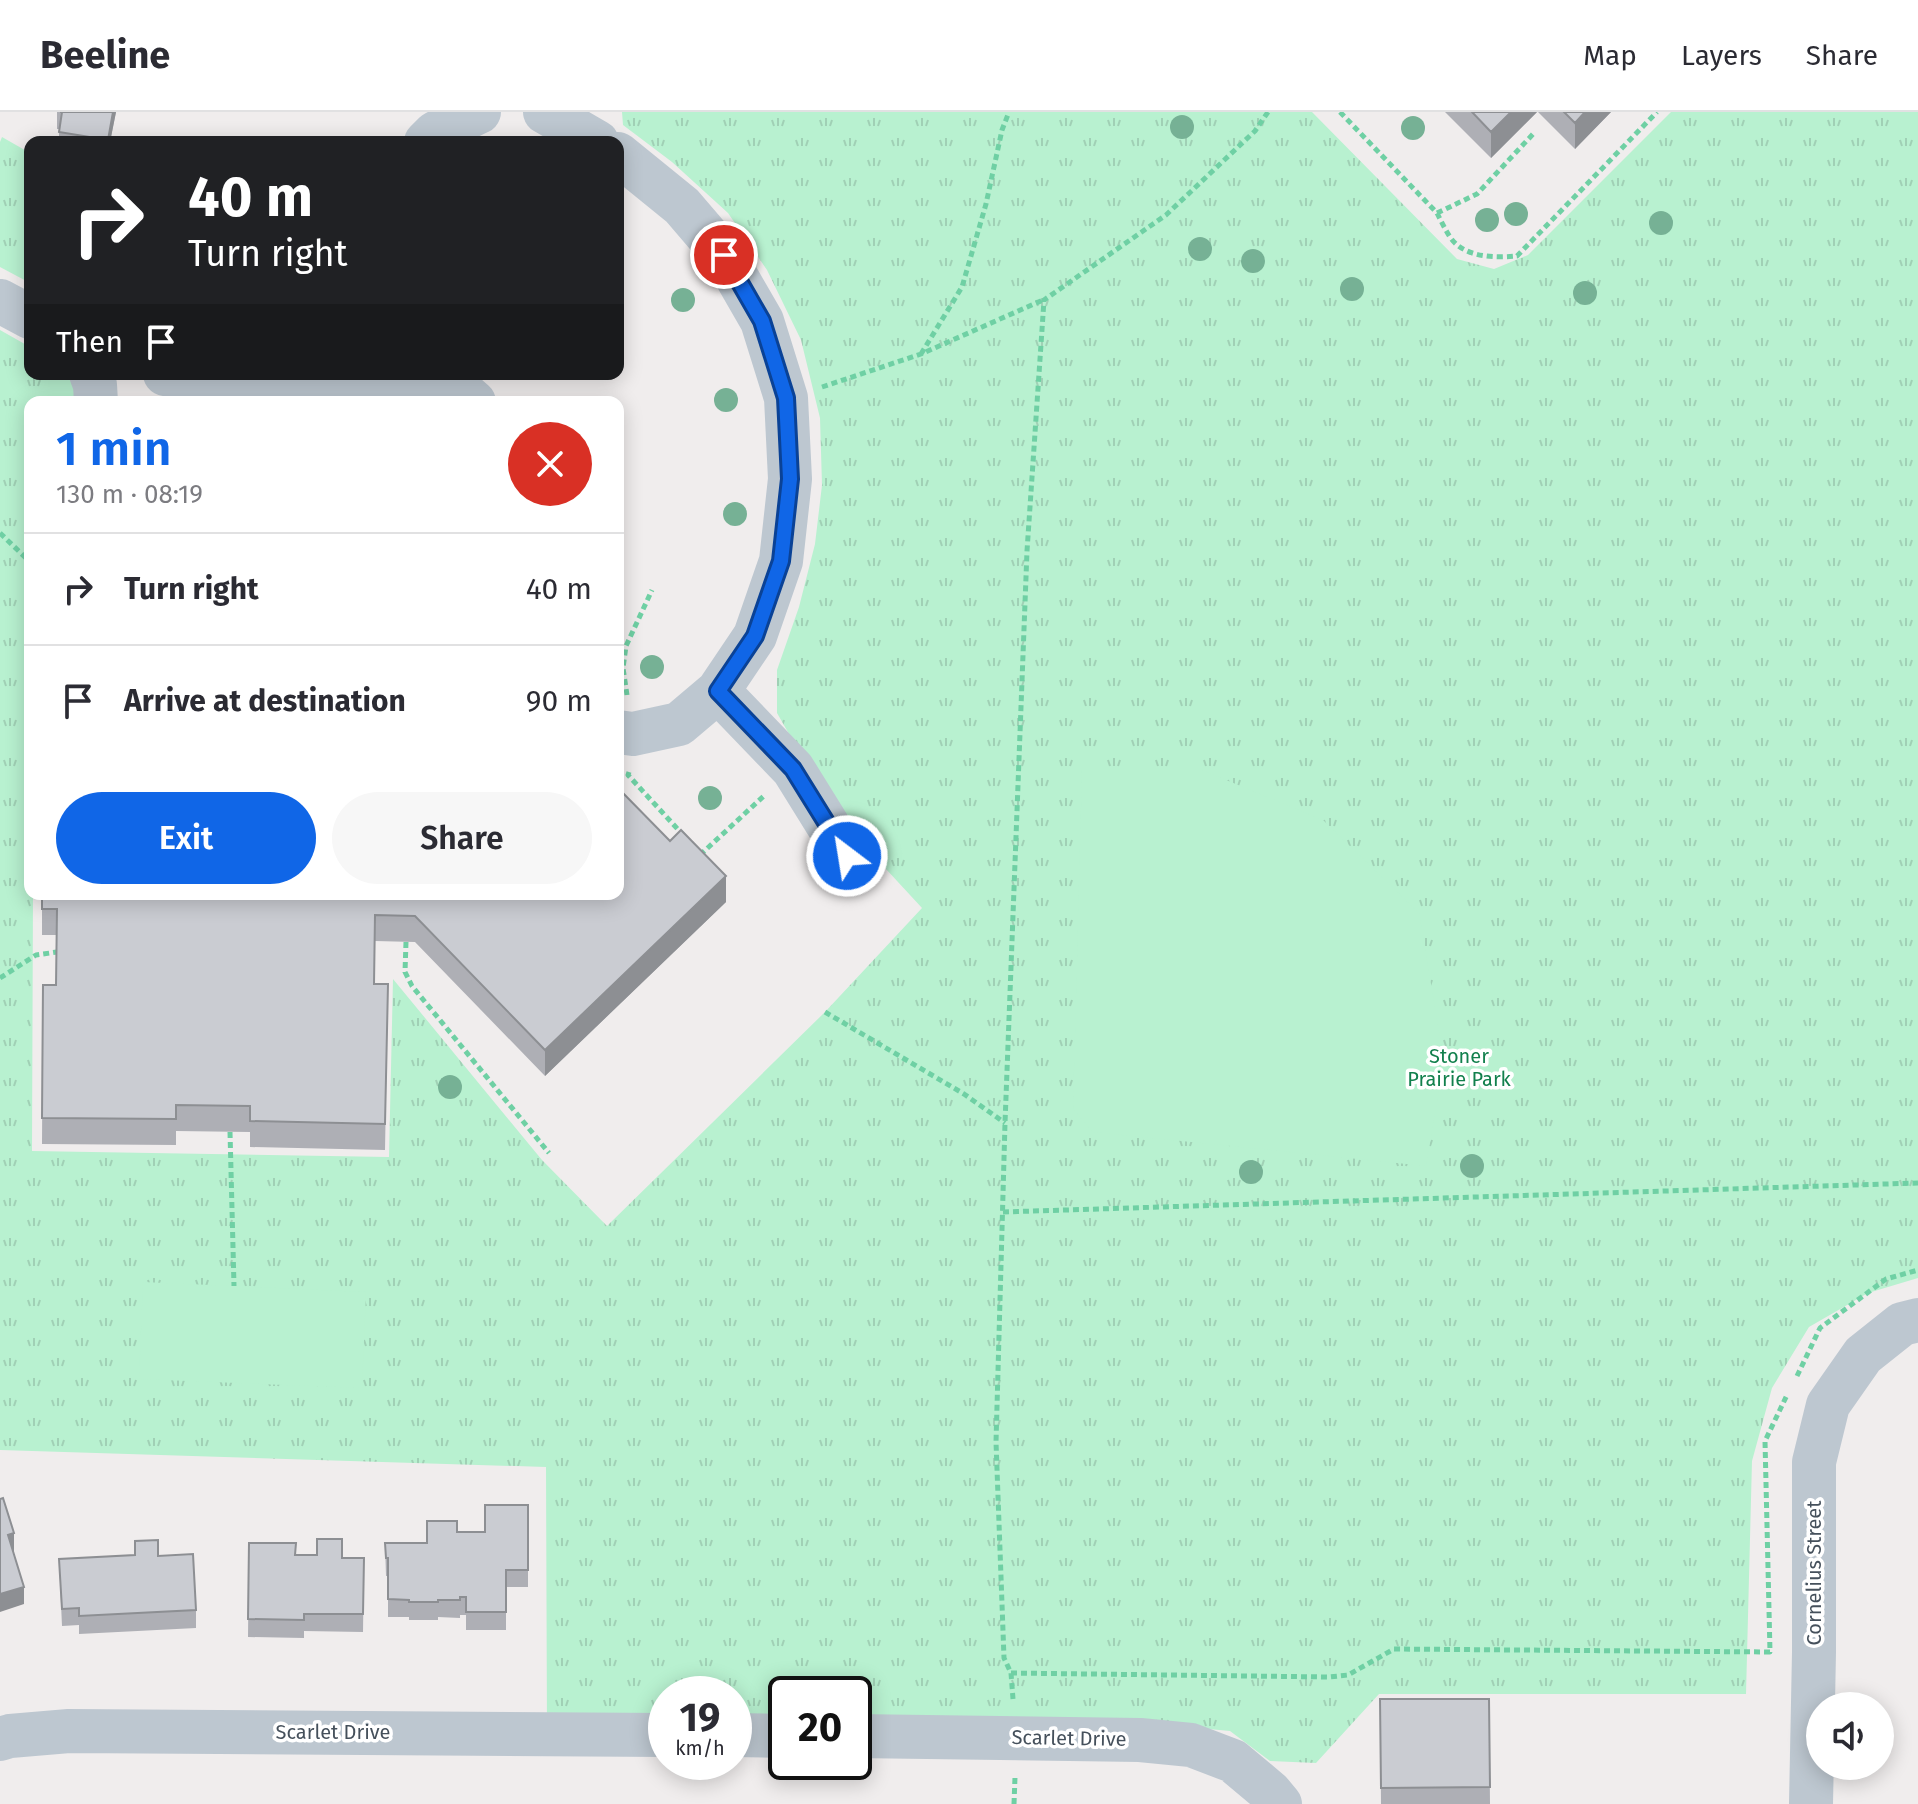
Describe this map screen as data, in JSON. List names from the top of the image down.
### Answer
{
  "streets": {
    "street": ["Cornelius Street", "Scarlet Drive"]
  },
  "parks": ["Stoner Prairie Park"],
  "page": {
    "header": "Beeline",
    "nav": ["Map", "Layers", "Share"],
    "turn": ["40 m", "Turn right"],
    "then": "Then",
    "heading": ["1 min", "130 m · 08:19"],
    "list": [
      {
        "name": "Turn right",
        "value": "40 m"
      },
      {
        "name": "Arrive at destination",
        "value": "90 m"
      }
    ],
    "buttons": ["Exit", "Share"],
    "speed": "19 km/h",
    "limit": "20"
  }
}
